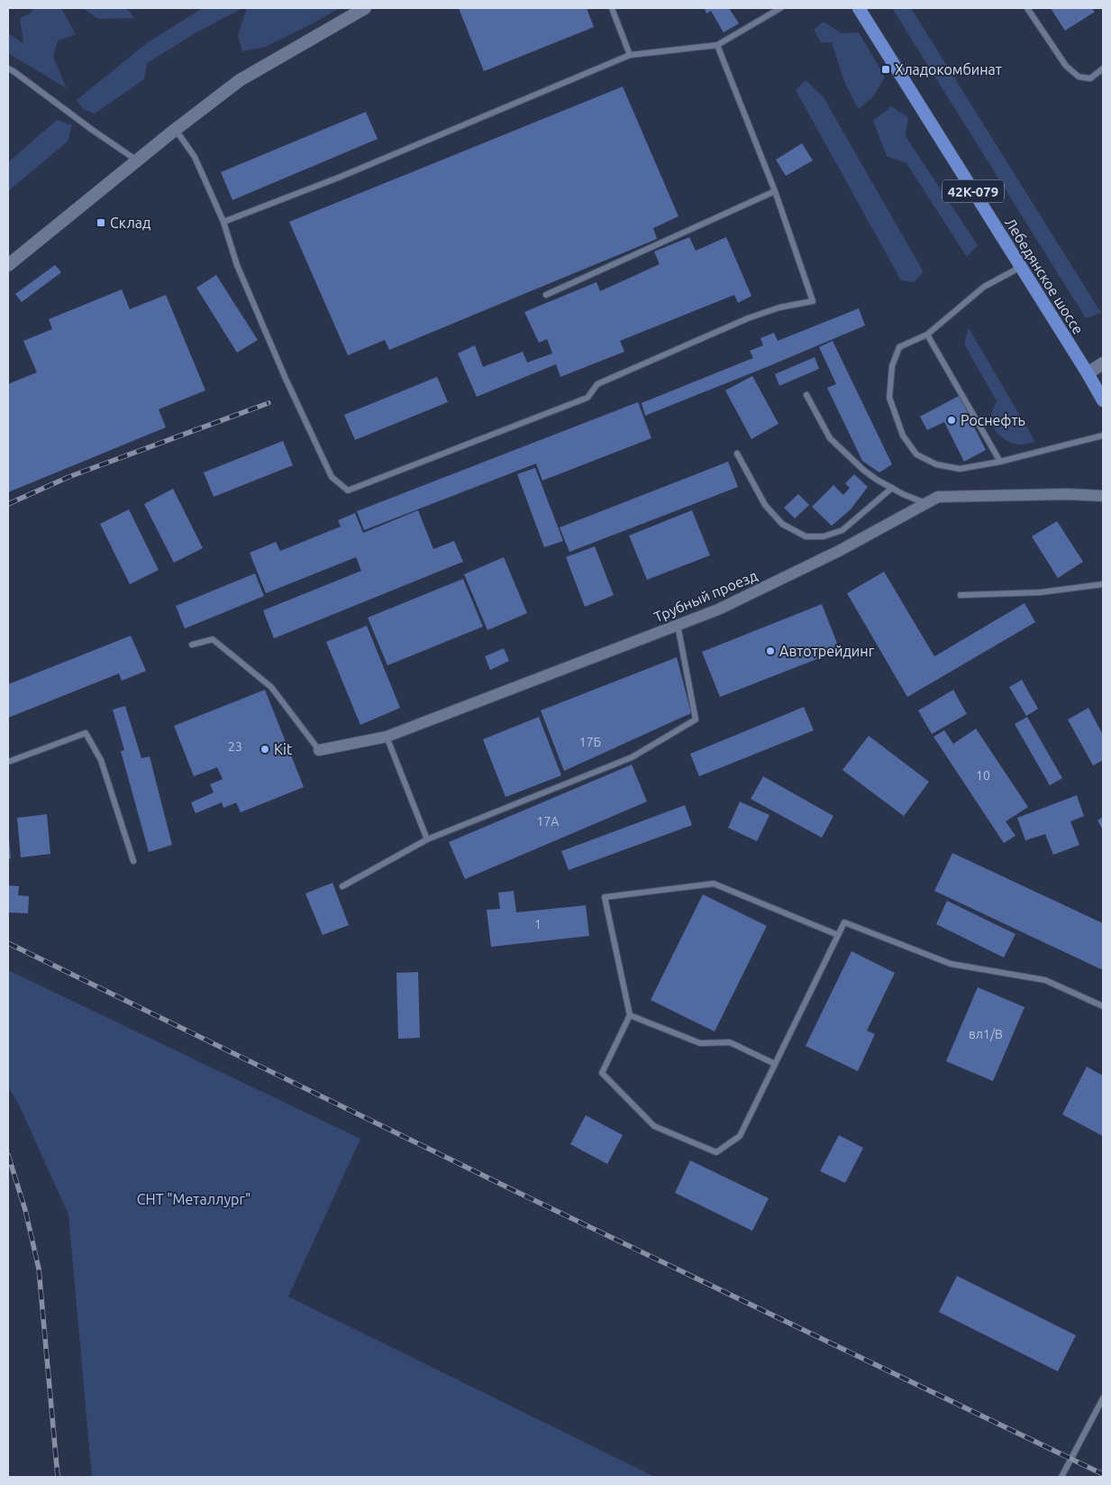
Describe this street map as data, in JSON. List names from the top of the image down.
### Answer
{
  "streets": {
    "main road": ["42К-079", "Лебедянское шоссе"],
    "street": ["Трубный проезд"]
  },
  "parks": ["СНТ \"Металлург\""],
  "places": {
    "transit": ["Хладокомбинат", "Склад"],
    "other": ["Роснефть", "Автотрейдинг", "Kit"]
  },
  "house_numbers": [
    "17Б",
    "23",
    "10",
    "17А",
    "1",
    "вл1/В"
  ]
}
